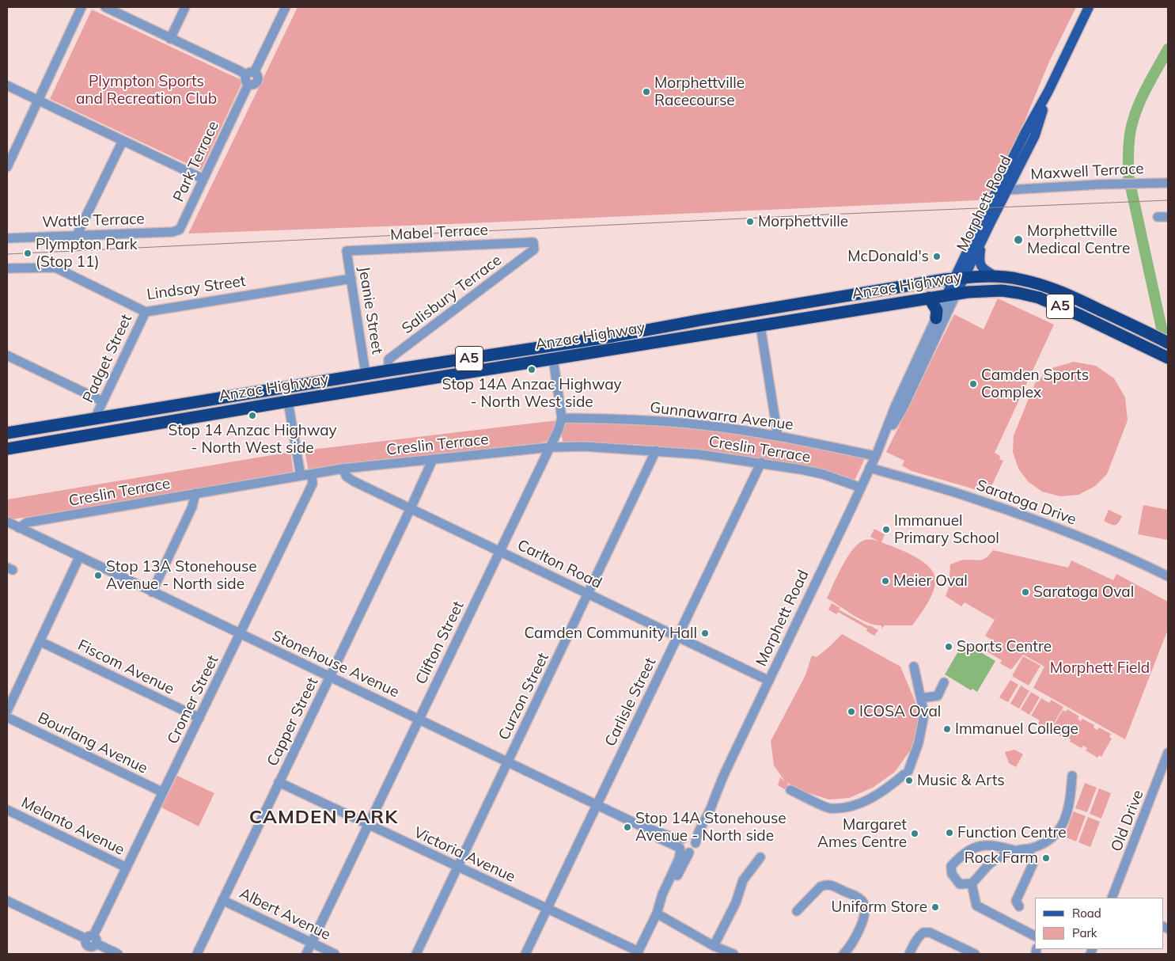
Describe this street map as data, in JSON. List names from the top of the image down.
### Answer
{
  "streets": {
    "highway": ["Anzac Highway", "A5"],
    "main road": ["Morphett Road"],
    "street": [
      "Park Terrace",
      "Maxwell Terrace",
      "Wattle Terrace",
      "Mabel Terrace",
      "Lindsay Street",
      "Salisbury Terrace",
      "Jeanie Street",
      "Padget Street",
      "Gunnawarra Avenue",
      "Creslin Terrace",
      "Saratoga Drive",
      "Carlton Road",
      "Clifton Street",
      "Stonehouse Avenue",
      "Fiscom Avenue",
      "Curzon Street",
      "Cromer Street",
      "Carlisle Street",
      "Capper Street",
      "Bourlang Avenue",
      "Old Drive",
      "Melanto Avenue",
      "Victoria Avenue",
      "Albert Avenue"
    ]
  },
  "crossings": [
    ["Park Terrace", "Wattle Terrace"],
    ["Maxwell Terrace", "Morphett Road"],
    ["Morphett Road", "Anzac Highway"],
    ["Morphett Road", "Gunnawarra Avenue"],
    ["Morphett Road", "Creslin Terrace"],
    ["Morphett Road", "Saratoga Drive"],
    ["Morphett Road", "Carlton Road"],
    ["Morphett Road", "Stonehouse Avenue"],
    ["Mabel Terrace", "Salisbury Terrace"],
    ["Mabel Terrace", "Jeanie Street"],
    ["Anzac Highway", "Salisbury Terrace"],
    ["Anzac Highway", "Jeanie Street"],
    ["Anzac Highway", "Padget Street"],
    ["Lindsay Street", "Jeanie Street"],
    ["Lindsay Street", "Padget Street"],
    ["Gunnawarra Avenue", "Clifton Street"],
    ["Creslin Terrace", "Carlton Road"],
    ["Creslin Terrace", "Clifton Street"],
    ["Creslin Terrace", "Stonehouse Avenue"],
    ["Creslin Terrace", "Curzon Street"],
    ["Creslin Terrace", "Cromer Street"],
    ["Creslin Terrace", "Carlisle Street"],
    ["Creslin Terrace", "Capper Street"],
    ["Carlton Road", "Clifton Street"],
    ["Carlton Road", "Curzon Street"],
    ["Carlton Road", "Carlisle Street"],
    ["Carlton Road", "Capper Street"],
    ["Clifton Street", "Stonehouse Avenue"],
    ["Clifton Street", "Victoria Avenue"],
    ["Clifton Street", "Albert Avenue"],
    ["Stonehouse Avenue", "Curzon Street"],
    ["Stonehouse Avenue", "Cromer Street"],
    ["Stonehouse Avenue", "Carlisle Street"],
    ["Stonehouse Avenue", "Capper Street"],
    ["Fiscom Avenue", "Cromer Street"],
    ["Curzon Street", "Victoria Avenue"],
    ["Cromer Street", "Bourlang Avenue"],
    ["Cromer Street", "Melanto Avenue"],
    ["Carlisle Street", "Victoria Avenue"],
    ["Capper Street", "Victoria Avenue"],
    ["Capper Street", "Albert Avenue"]
  ],
  "districts": ["CAMDEN PARK"],
  "parks": ["Plympton Sports and Recreation Club", "Morphett Field"],
  "places": [
    "Morphettville Racecourse",
    "Morphettville",
    "Morphettville Medical Centre",
    "Plympton Park (Stop 11)",
    "McDonald's",
    "Stop 14A Anzac Highway - North West side",
    "Camden Sports Complex",
    "Stop 14 Anzac Highway - North West side",
    "Immanuel Primary School",
    "Stop 13A Stonehouse Avenue - North side",
    "Meier Oval",
    "Saratoga Oval",
    "Camden Community Hall",
    "Sports Centre",
    "ICOSA Oval",
    "Immanuel College",
    "Music & Arts",
    "Stop 14A Stonehouse Avenue - North side",
    "Function Centre",
    "Margaret Ames Centre",
    "Rock Farm",
    "Uniform Store"
  ],
  "legend": ["Road", "Park"]
}
